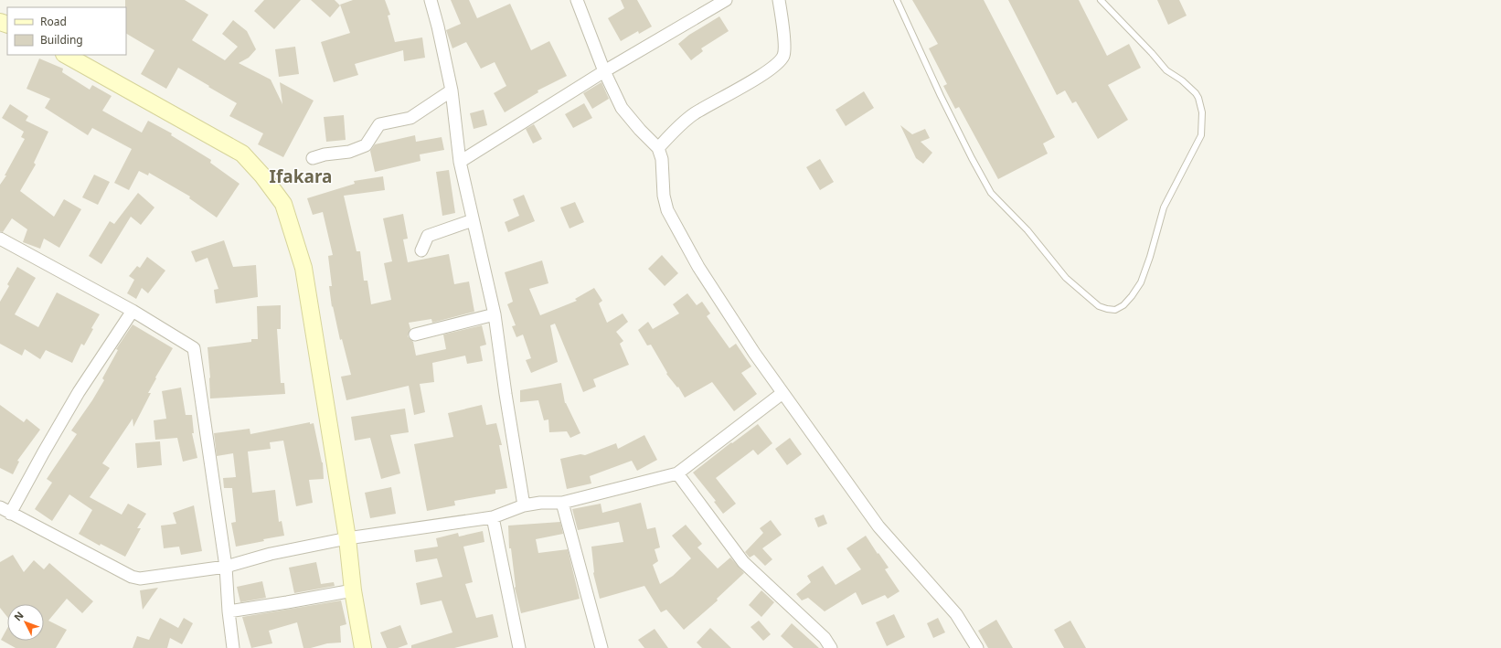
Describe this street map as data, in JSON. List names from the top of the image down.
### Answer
{
  "districts": ["Ifakara"],
  "legend": ["Road", "Building"],
  "north": "top left"
}
